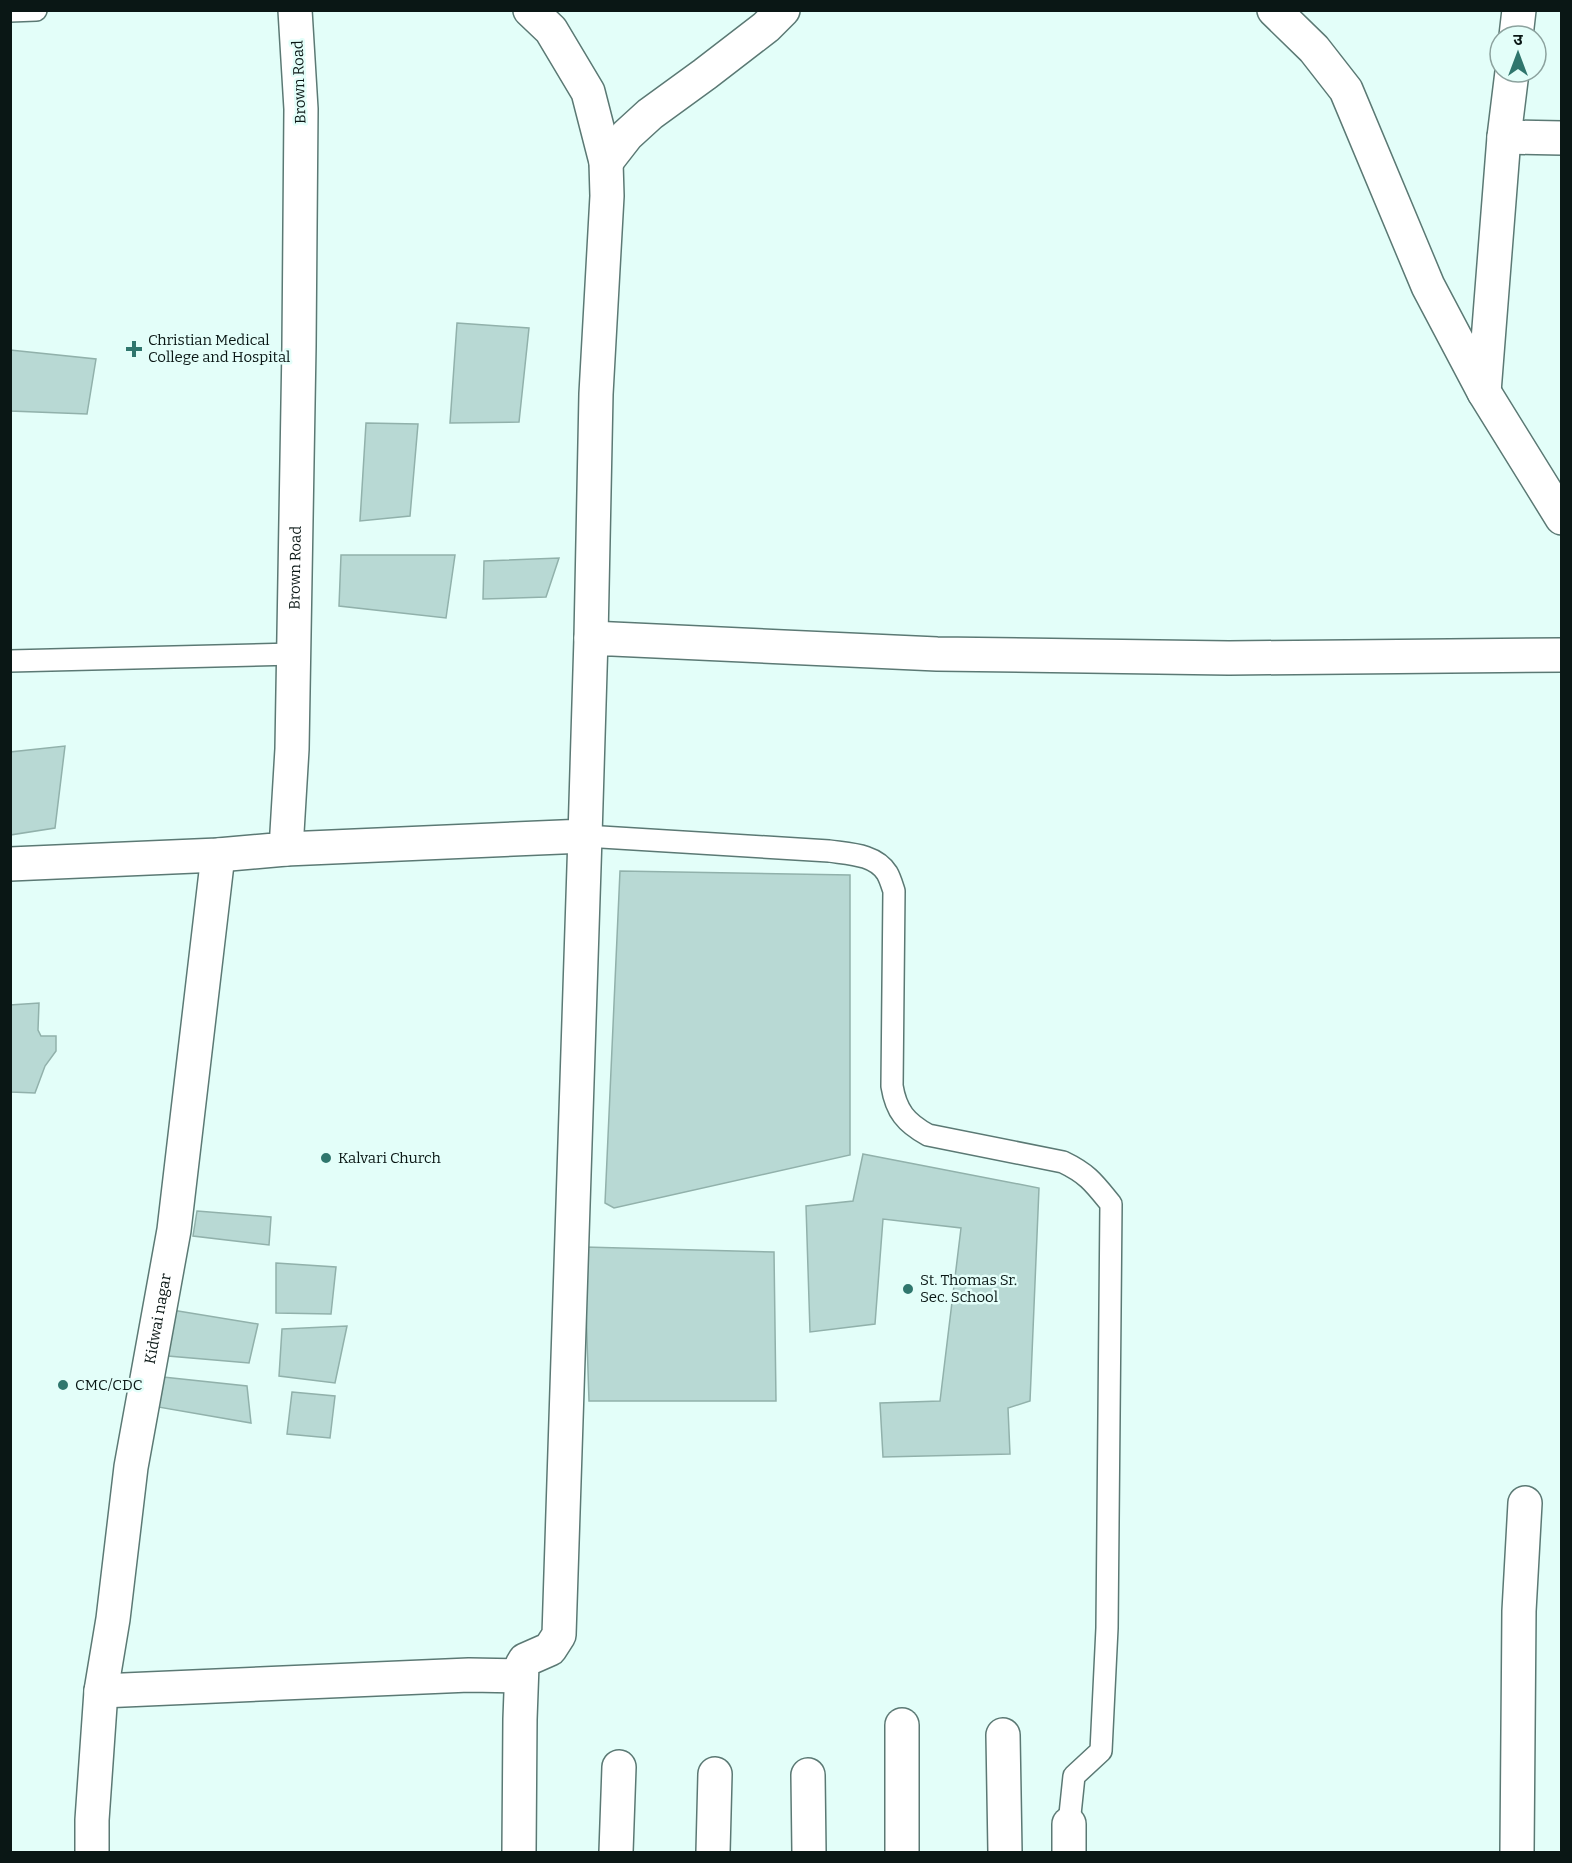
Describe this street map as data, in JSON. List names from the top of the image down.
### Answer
{
  "streets": {
    "street": ["Brown Road", "Kidwai nagar"]
  },
  "places": {
    "health": ["Christian Medical College and Hospital"],
    "other": ["Kalvari Church", "St. Thomas Sr. Sec. School", "CMC/CDC"]
  },
  "north": "top"
}
